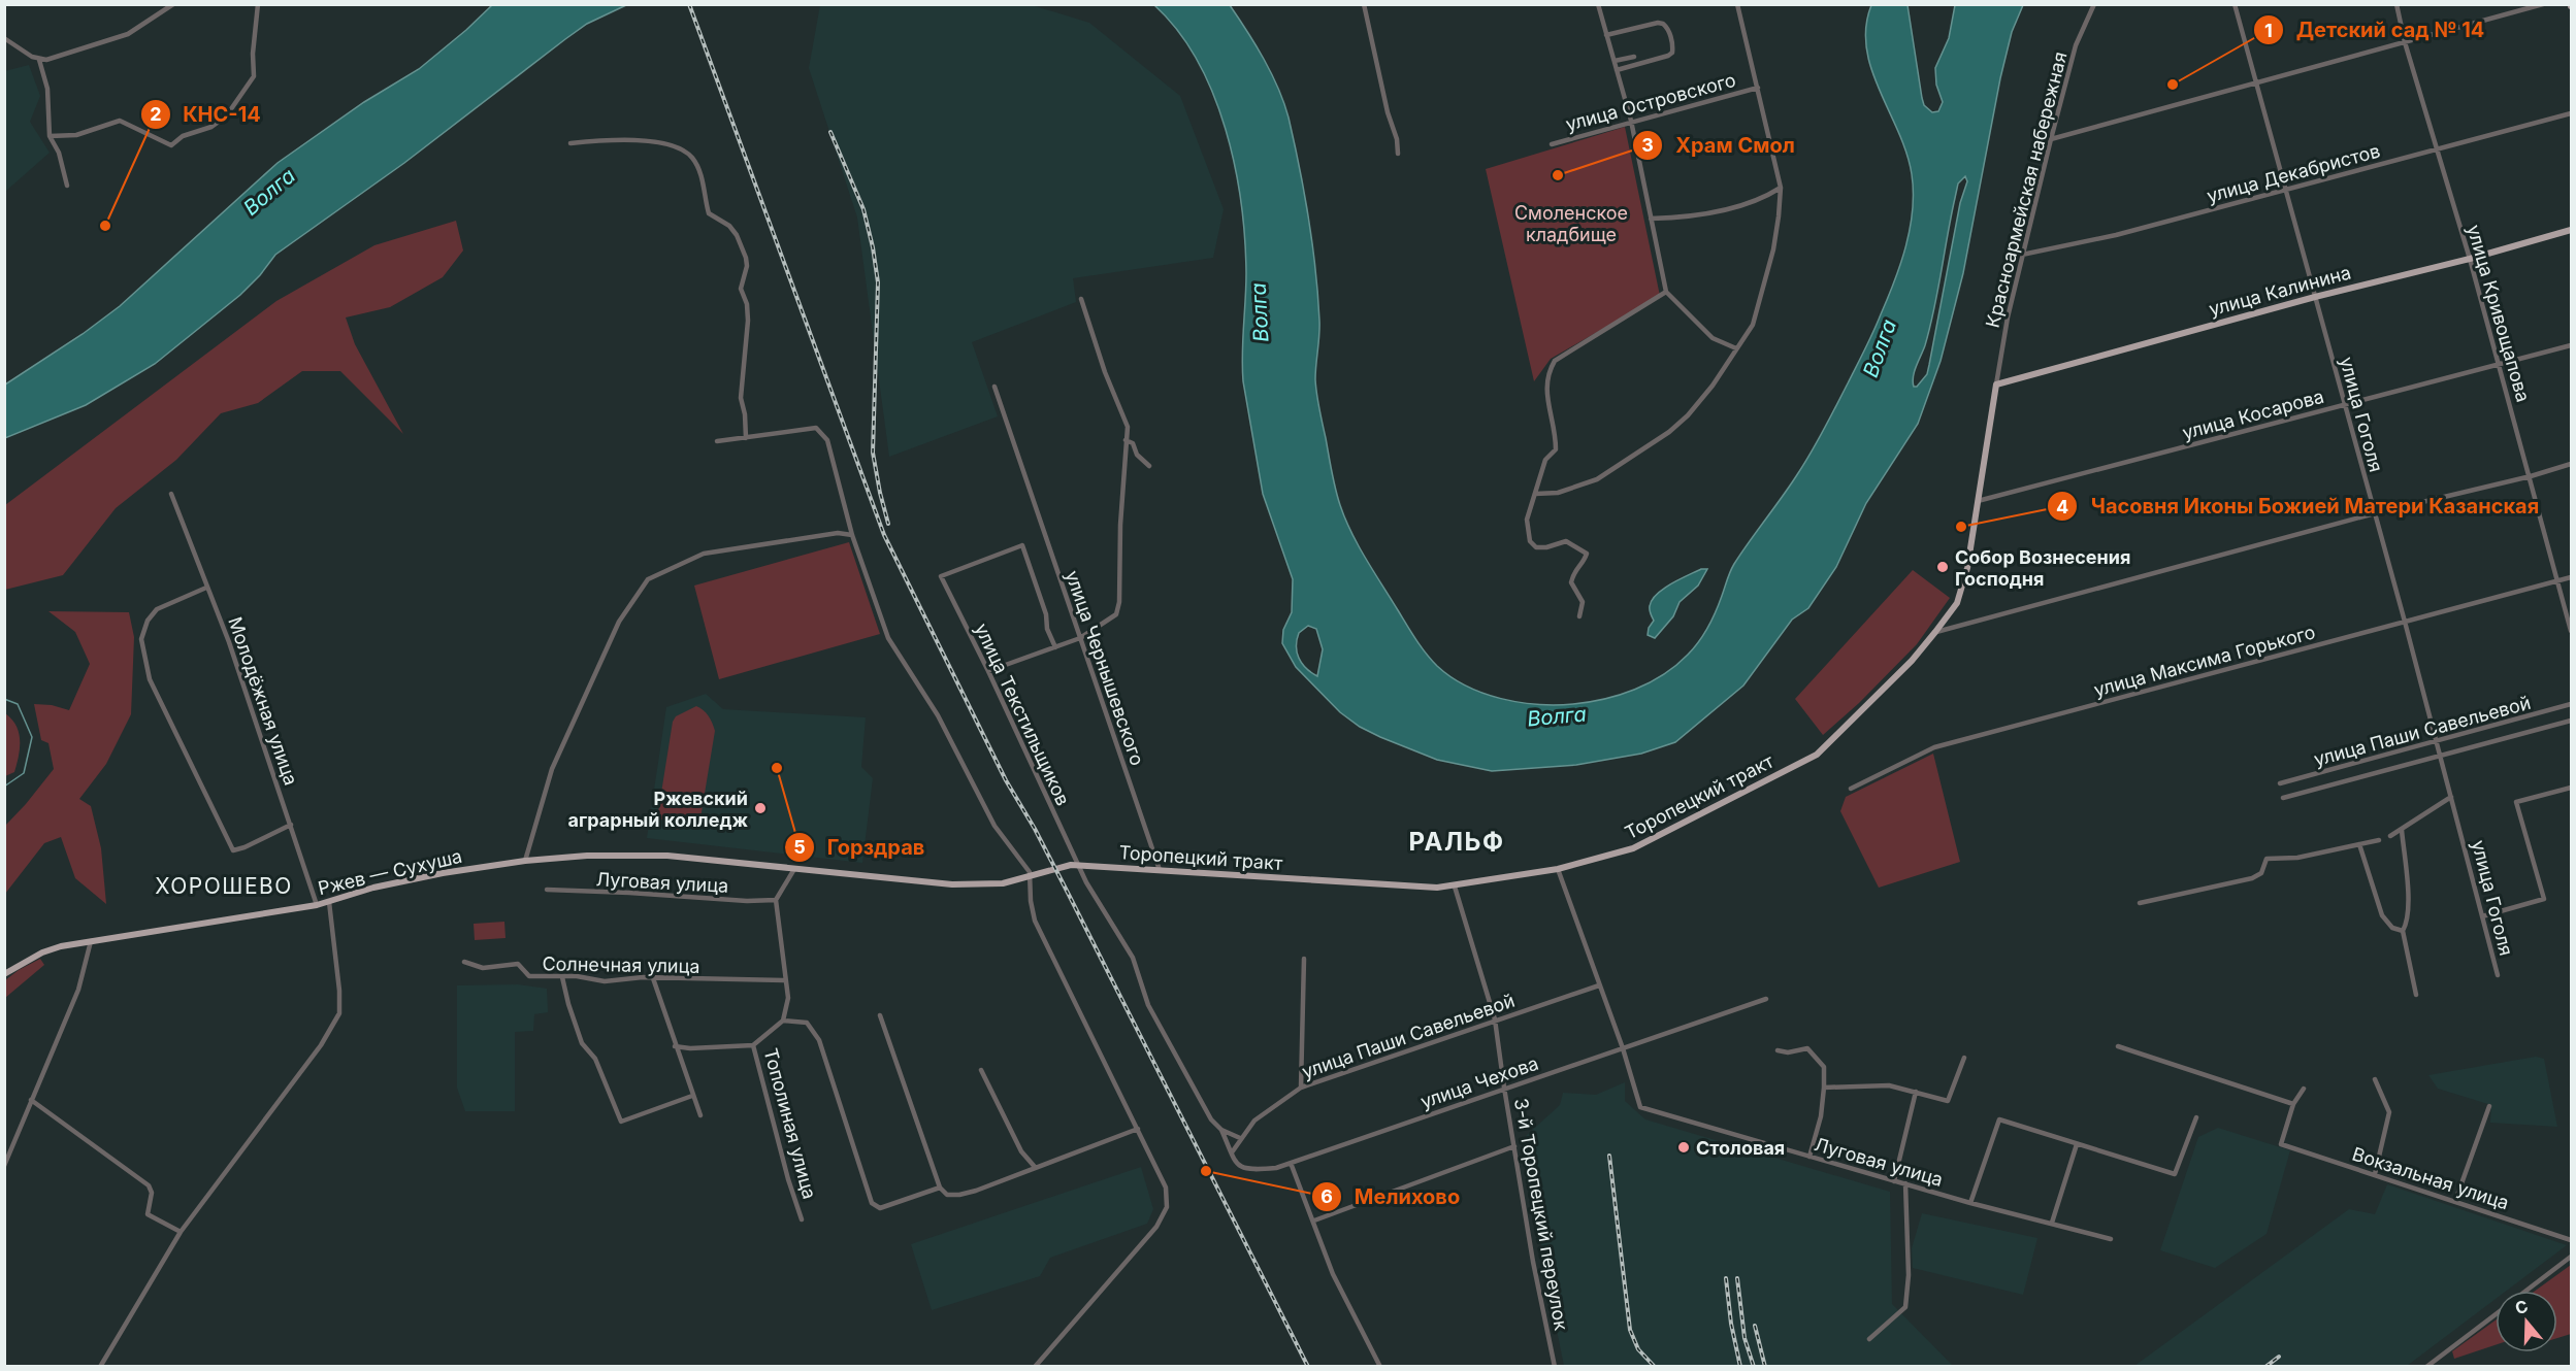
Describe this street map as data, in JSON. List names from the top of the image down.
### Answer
{
  "streets": {
    "main road": ["улица Калинина", "Торопецкий тракт", "Ржев — Сухуша"],
    "street": [
      "улица Островского",
      "улица Декабристов",
      "Красноармейская набережная",
      "улица Кривощапова",
      "улица Косарова",
      "улица Гоголя",
      "улица Максима Горького",
      "улица Чернышевского",
      "Молодёжная улица",
      "улица Текстильщиков",
      "улица Паши Савельевой",
      "Луговая улица",
      "Солнечная улица",
      "улица Чехова",
      "Тополиная улица",
      "Вокзальная улица",
      "3-й Торопецкий переулок"
    ]
  },
  "crossings": [
    ["улица Декабристов", "Красноармейская набережная"],
    ["улица Декабристов", "улица Кривощапова"],
    ["улица Декабристов", "улица Гоголя"],
    ["Красноармейская набережная", "улица Калинина"],
    ["Красноармейская набережная", "Торопецкий тракт"],
    ["улица Калинина", "улица Кривощапова"],
    ["улица Калинина", "улица Гоголя"],
    ["улица Калинина", "Торопецкий тракт"],
    ["улица Кривощапова", "улица Косарова"],
    ["улица Кривощапова", "улица Максима Горького"],
    ["улица Косарова", "улица Гоголя"],
    ["улица Косарова", "Торопецкий тракт"],
    ["улица Гоголя", "улица Максима Горького"],
    ["улица Гоголя", "улица Паши Савельевой"],
    ["улица Чернышевского", "Торопецкий тракт"],
    ["Молодёжная улица", "Ржев — Сухуша"],
    ["улица Текстильщиков", "Торопецкий тракт"],
    ["улица Паши Савельевой", "улица Чехова"],
    ["улица Паши Савельевой", "3-й Торопецкий переулок"],
    ["Торопецкий тракт", "3-й Торопецкий переулок"],
    ["Луговая улица", "улица Чехова"],
    ["Луговая улица", "Тополиная улица"],
    ["Солнечная улица", "Тополиная улица"],
    ["улица Чехова", "3-й Торопецкий переулок"]
  ],
  "districts": ["РАЛЬФ", "ХОРОШЕВО"],
  "water": ["Волга"],
  "parks": ["Смоленское кладбище"],
  "places": [
    "Детский сад № 14",
    "Храм Смол",
    "КНС-14",
    "Часовня Иконы Божией Матери Казанская",
    "Собор Вознесения Господня",
    "Горздрав",
    "Ржевский аграрный колледж",
    "Столовая",
    "Мелихово"
  ],
  "north": "top"
}
